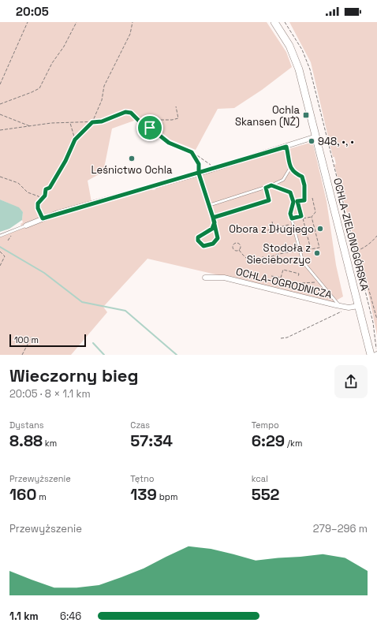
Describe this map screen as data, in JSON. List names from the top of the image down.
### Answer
{
  "streets": {
    "street": ["OCHLA-ZIELONOGÓRSKA", "OCHLA-OGRODNICZA"]
  },
  "crossings": [
    ["OCHLA-ZIELONOGÓRSKA", "OCHLA-OGRODNICZA"]
  ],
  "places": {
    "transit": ["Ochla Skansen (NŻ)"],
    "other": [
      "948, •, •",
      "Leśnictwo Ochla",
      "Obora z Długiego",
      "Stodoła z Siecieborzyc"
    ]
  },
  "scale_bar": "100 m",
  "page": {
    "status": "20:05",
    "scale": "100 m",
    "heading": ["Wieczorny bieg", "20:05 · 8 × 1.1 km"],
    "stats": [
      ["Dystans", "8.88 km"],
      ["Czas", "57:34"],
      ["Tempo", "6:29 /km"],
      ["Przewyższenie", "160 m"],
      ["Tętno", "139 bpm"],
      ["kcal", "552"]
    ],
    "chart": ["Przewyższenie", "279–296 m"],
    "list": [
      {
        "name": "1.1 km",
        "note": "6:46"
      }
    ]
  }
}
